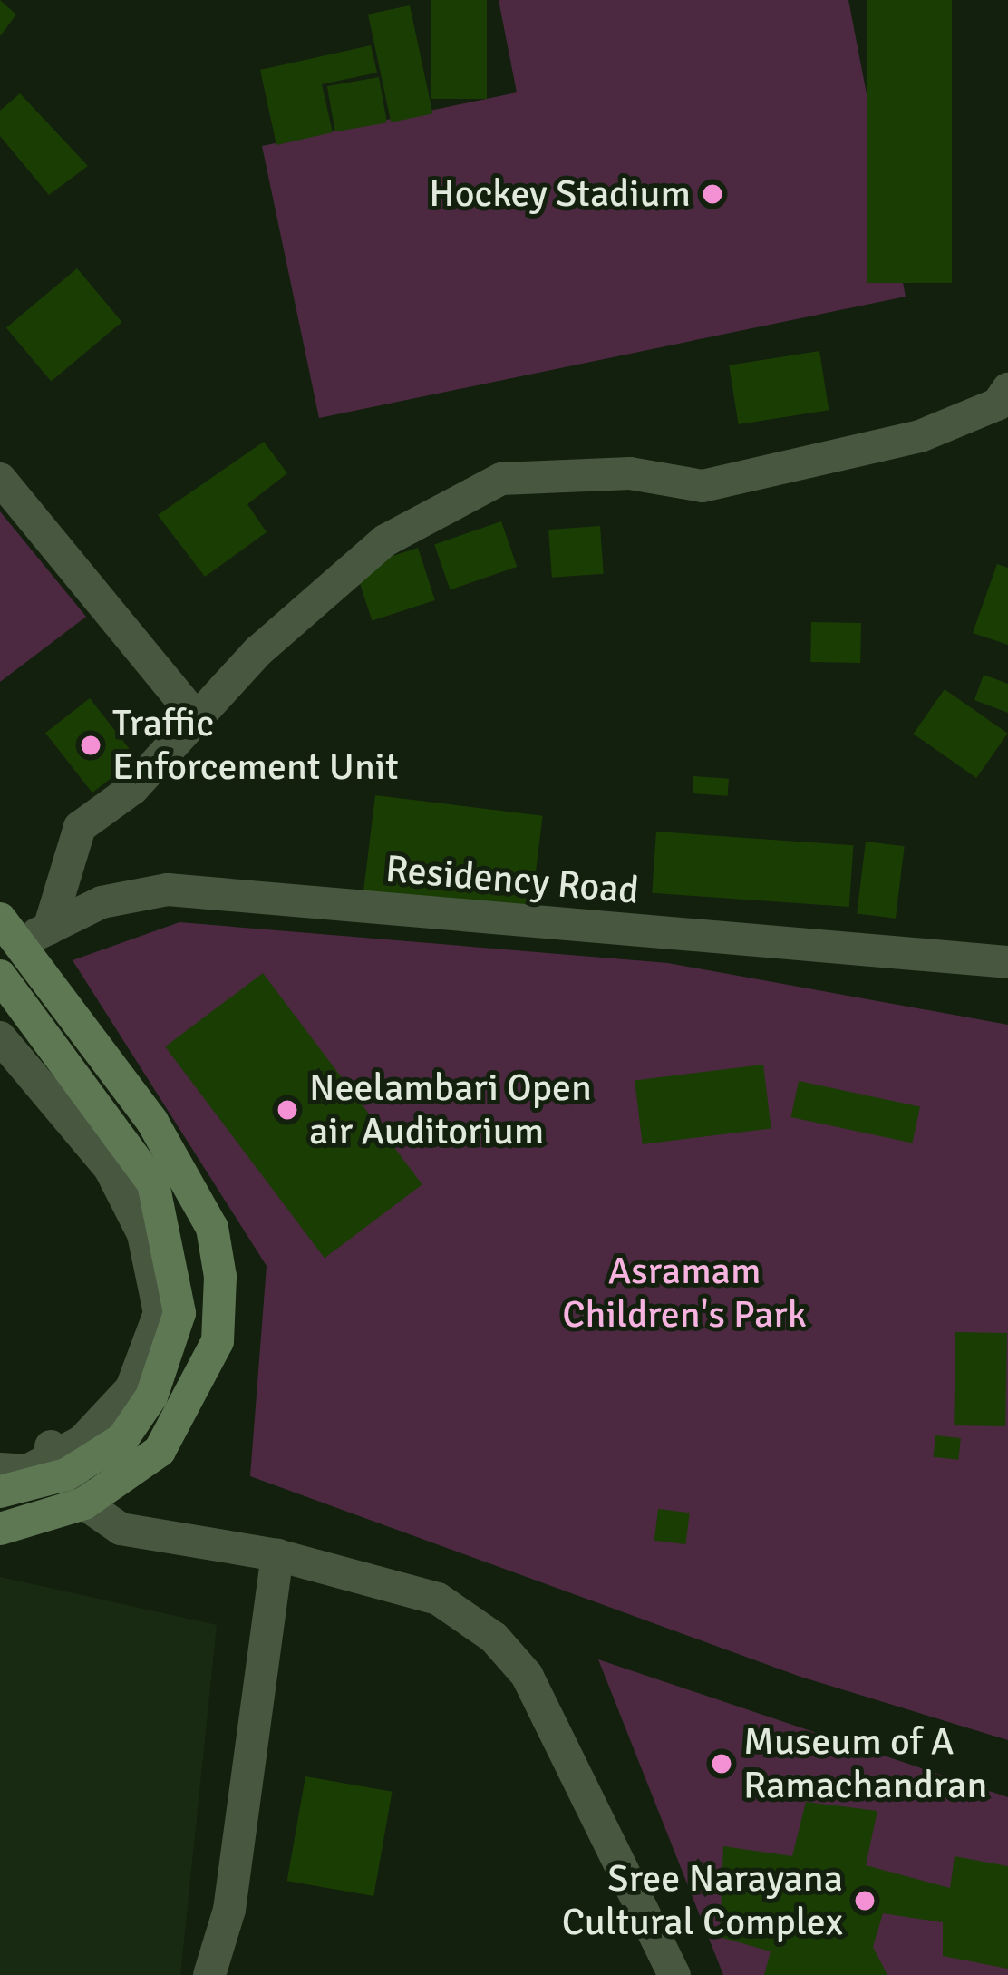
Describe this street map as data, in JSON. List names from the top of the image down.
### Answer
{
  "streets": {
    "street": ["Residency Road"]
  },
  "parks": ["Asramam Children's Park"],
  "places": [
    "Hockey Stadium",
    "Traffic Enforcement Unit",
    "Neelambari Open air Auditorium",
    "Museum of A Ramachandran",
    "Sree Narayana Cultural Complex"
  ]
}
